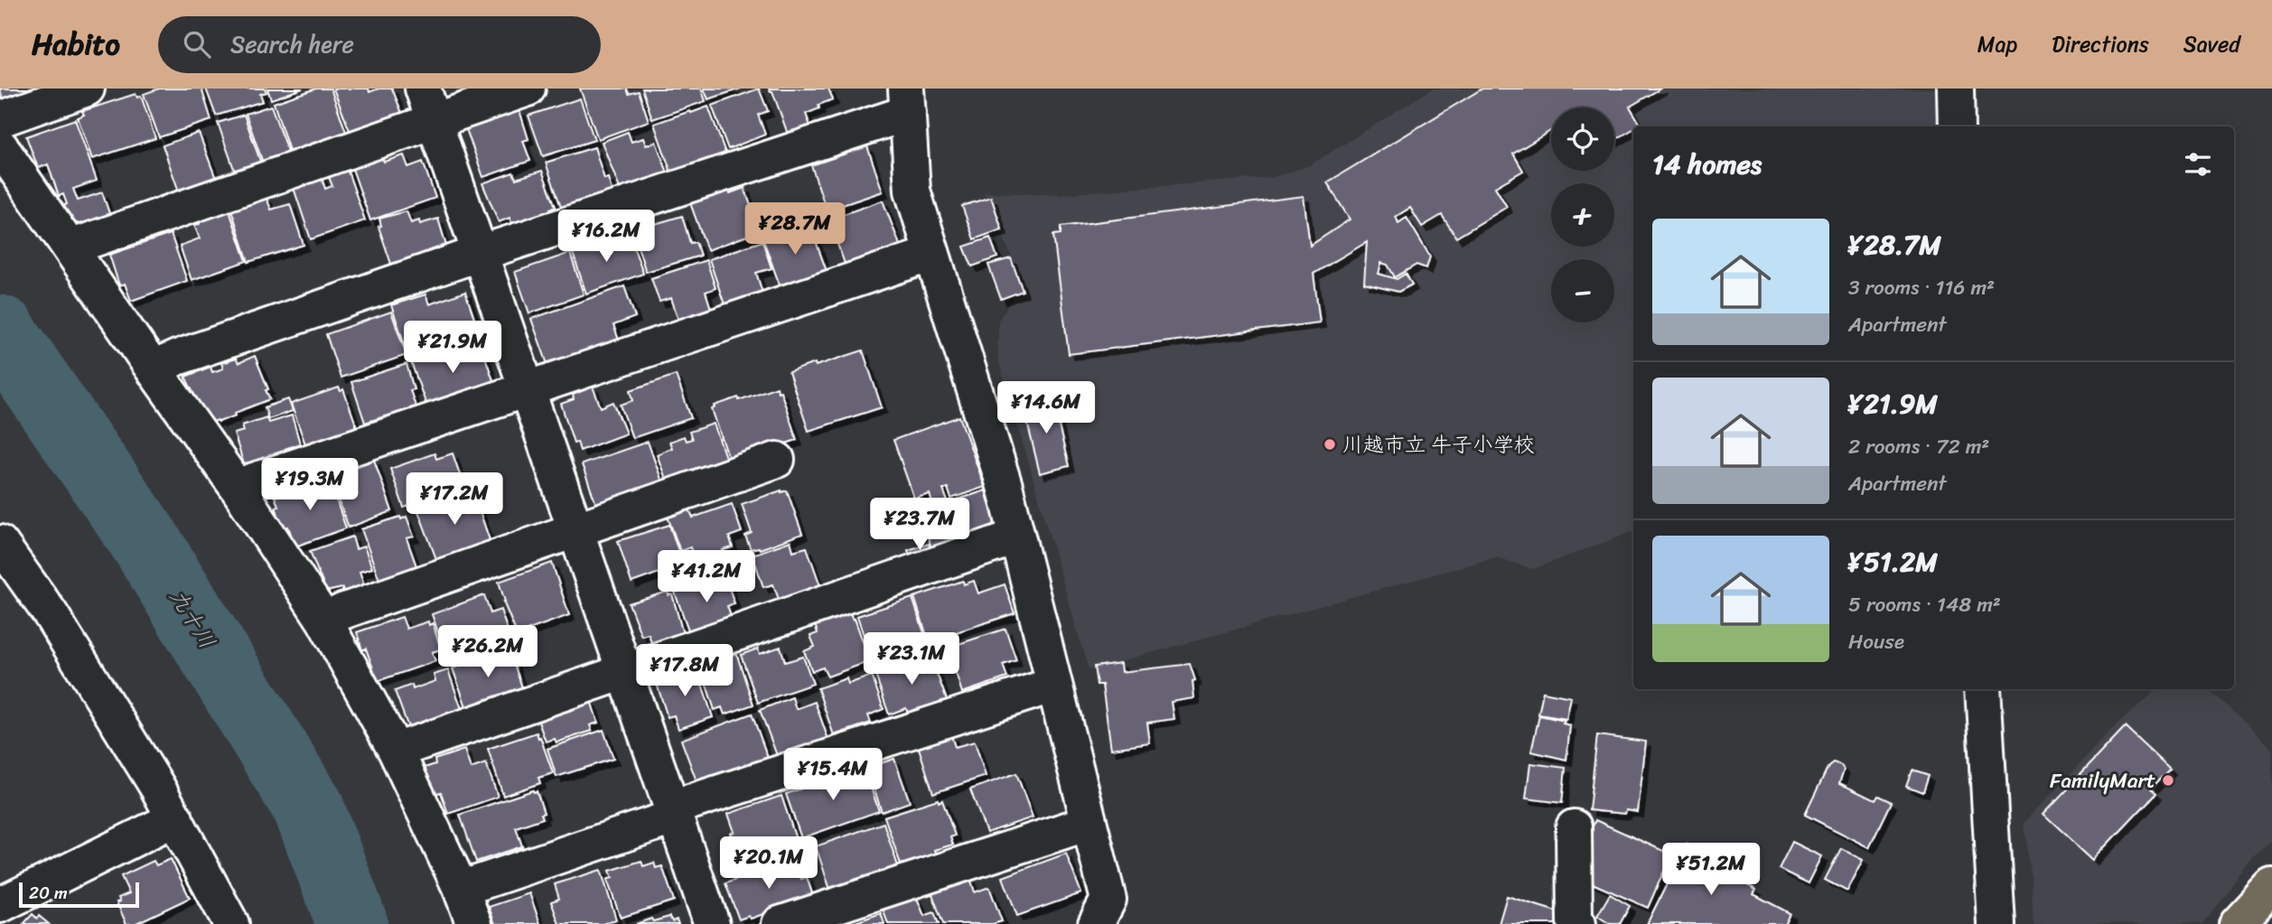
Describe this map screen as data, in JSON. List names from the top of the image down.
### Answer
{
  "water": ["九十川"],
  "places": ["川越市立 牛子小学校", "FamilyMart"],
  "scale_bar": "20 m",
  "page": {
    "header": "Habito",
    "search": "Search here",
    "nav": ["Map", "Directions", "Saved"],
    "map_buttons": ["+", "−"],
    "heading": "14 homes",
    "price": [
      "¥28.7M",
      "¥16.2M",
      "¥21.9M",
      "¥14.6M",
      "¥19.3M",
      "¥17.2M",
      "¥23.7M",
      "¥41.2M",
      "¥26.2M",
      "¥23.1M",
      "¥17.8M",
      "¥15.4M",
      "¥20.1M",
      "¥51.2M"
    ],
    "list": [
      {
        "name": "¥28.7M",
        "note": "3 rooms · 116 m² · Apartment"
      },
      {
        "name": "¥21.9M",
        "note": "2 rooms · 72 m² · Apartment"
      },
      {
        "name": "¥51.2M",
        "note": "5 rooms · 148 m² · House"
      }
    ],
    "scale": "20 m"
  }
}
